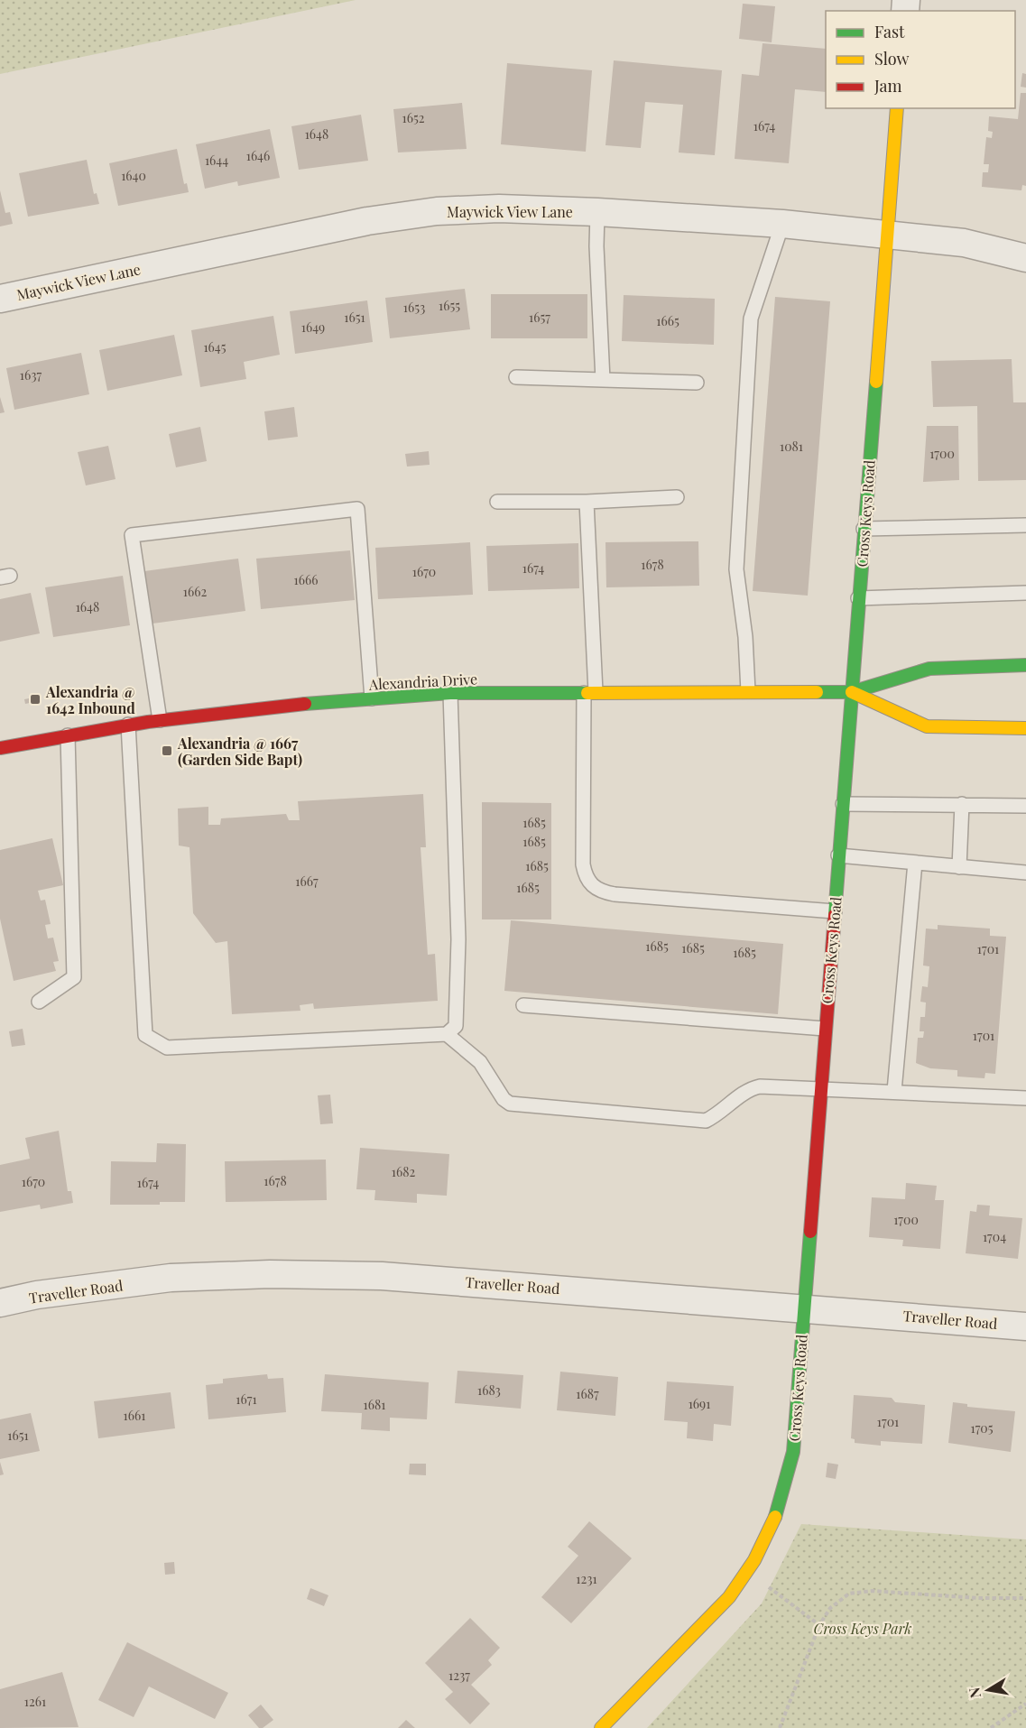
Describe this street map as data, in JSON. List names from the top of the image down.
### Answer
{
  "streets": {
    "street": [
      "Maywick View Lane",
      "Cross Keys Road",
      "Alexandria Drive",
      "Traveller Road"
    ]
  },
  "crossings": [
    ["Maywick View Lane", "Cross Keys Road"],
    ["Cross Keys Road", "Alexandria Drive"],
    ["Cross Keys Road", "Traveller Road"]
  ],
  "parks": ["Cross Keys Park"],
  "places": {
    "transit": ["Alexandria @ 1642 Inbound", "Alexandria @ 1667 (Garden Side Bapt)"]
  },
  "house_numbers": [
    "1652",
    "1674",
    "1648",
    "1646",
    "1644",
    "1640",
    "1655",
    "1653",
    "1651",
    "1657",
    "1665",
    "1649",
    "1645",
    "1637",
    "1081",
    "1700",
    "1678",
    "1674",
    "1670",
    "1666",
    "1662",
    "1648",
    "1685",
    "1685",
    "1685",
    "1667",
    "1685",
    "1685",
    "1685",
    "1701",
    "1685",
    "1701",
    "1682",
    "1678",
    "1670",
    "1674",
    "1700",
    "1704",
    "1683",
    "1687",
    "1671",
    "1691",
    "1681",
    "1661",
    "1701",
    "1705",
    "1651",
    "1231",
    "1237",
    "1261"
  ],
  "legend": ["Fast", "Slow", "Jam"],
  "north": "left"
}
